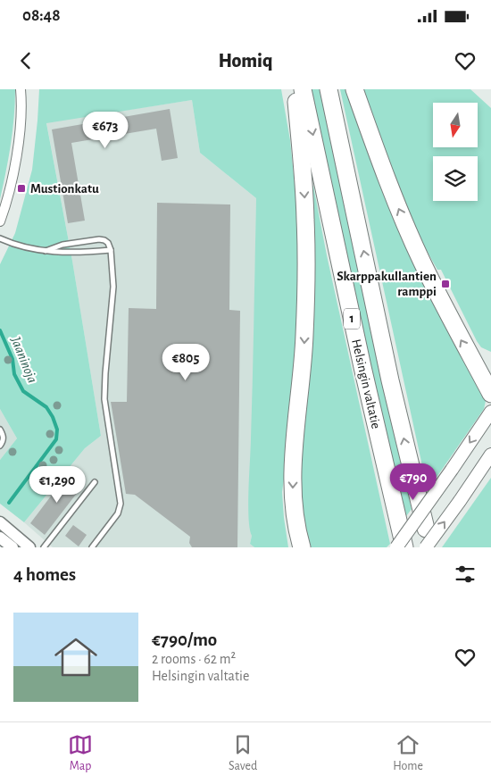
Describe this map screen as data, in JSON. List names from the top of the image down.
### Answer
{
  "streets": {
    "highway": ["1", "Helsingin valtatie"]
  },
  "water": ["Jaaninoja"],
  "places": {
    "transit": ["Mustionkatu", "Skarppakullantien ramppi"]
  },
  "north": "bottom",
  "page": {
    "status": "08:48",
    "header": "Homiq",
    "price": [
      "€673",
      "€805",
      "€790",
      "€1,290"
    ],
    "heading": "4 homes",
    "list": [
      {
        "name": "€790/mo",
        "note": "2 rooms · 62 m² · Helsingin valtatie"
      }
    ],
    "tabs": ["Map", "Saved", "Home"]
  }
}
